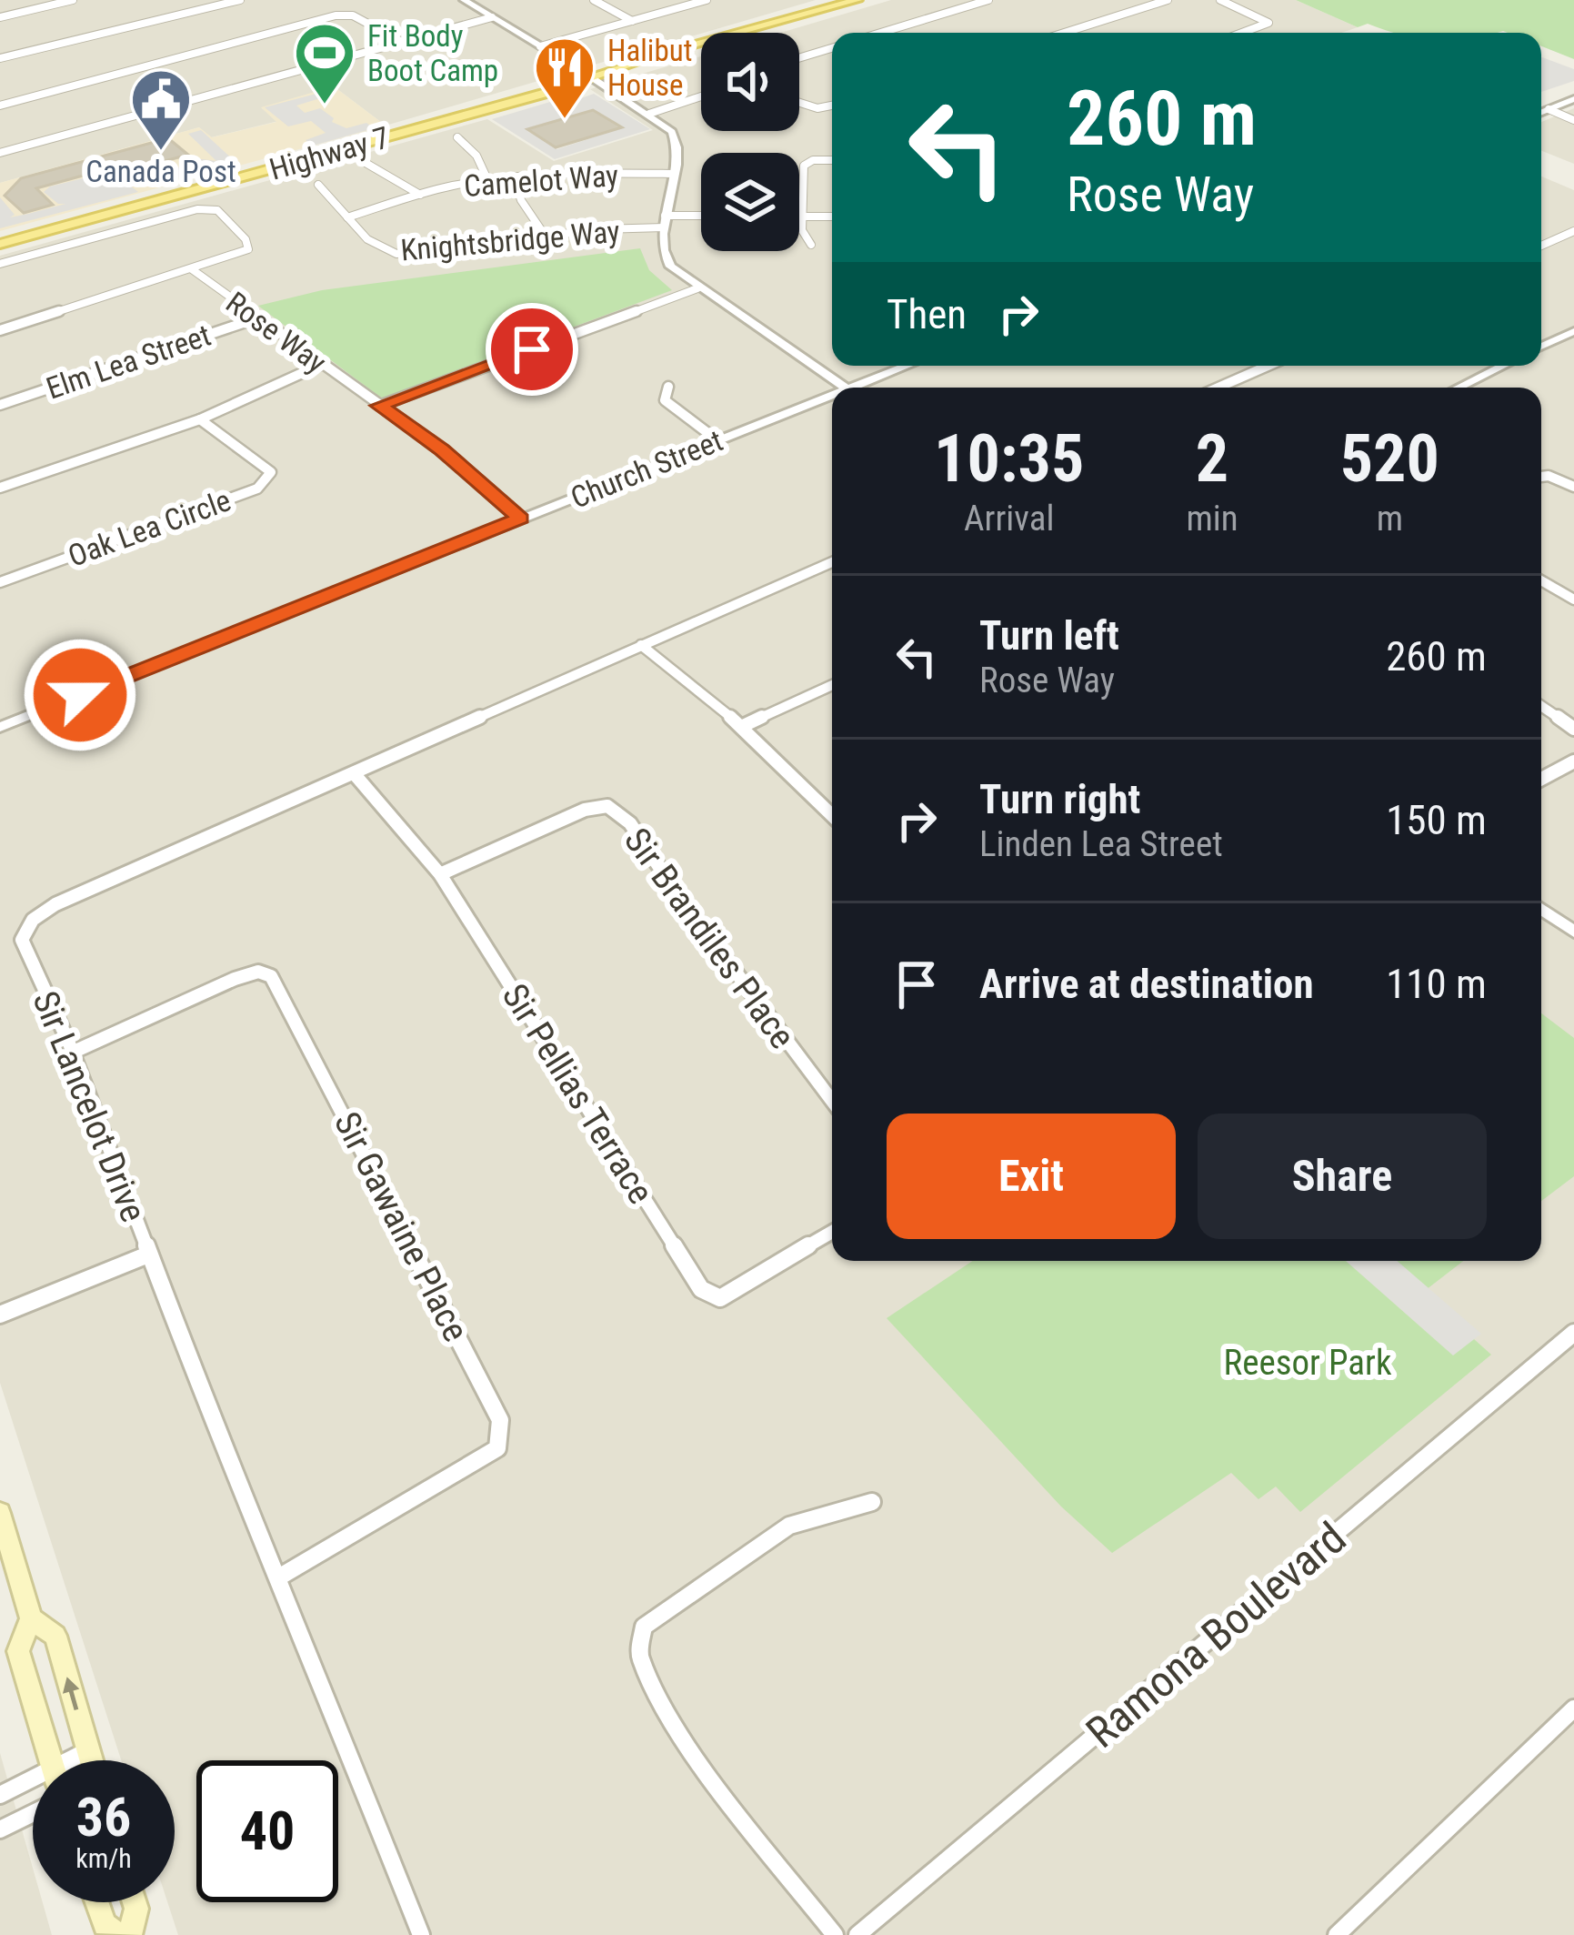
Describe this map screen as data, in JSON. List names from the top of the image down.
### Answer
{
  "streets": {
    "main road": ["Highway 7"],
    "street": [
      "Camelot Way",
      "Knightsbridge Way",
      "Rose Way",
      "Elm Lea Street",
      "Church Street",
      "Oak Lea Circle",
      "Sir Brandiles Place",
      "Sir Pellias Terrace",
      "Sir Lancelot Drive",
      "Sir Gawaine Place",
      "Ramona Boulevard"
    ]
  },
  "crossings": [
    ["Camelot Way", "Knightsbridge Way"],
    ["Rose Way", "Elm Lea Street"],
    ["Rose Way", "Church Street"],
    ["Sir Brandiles Place", "Sir Pellias Terrace"],
    ["Sir Pellias Terrace", "Sir Lancelot Drive"],
    ["Sir Lancelot Drive", "Sir Gawaine Place"]
  ],
  "parks": ["Reesor Park"],
  "places": {
    "sports": ["Fit Body Boot Camp"],
    "restaurant": ["Halibut House"],
    "public building": ["Canada Post"]
  },
  "page": {
    "turn": ["260 m", "Rose Way"],
    "then": "Then",
    "eta": [
      "10:35",
      "Arrival",
      "2",
      "min",
      "520",
      "m"
    ],
    "list": [
      {
        "name": "Turn left",
        "note": "Rose Way",
        "value": "260 m"
      },
      {
        "name": "Turn right",
        "note": "Linden Lea Street",
        "value": "150 m"
      },
      {
        "name": "Arrive at destination",
        "value": "110 m"
      }
    ],
    "buttons": ["Exit", "Share"],
    "speed": "36 km/h",
    "limit": "40"
  }
}
